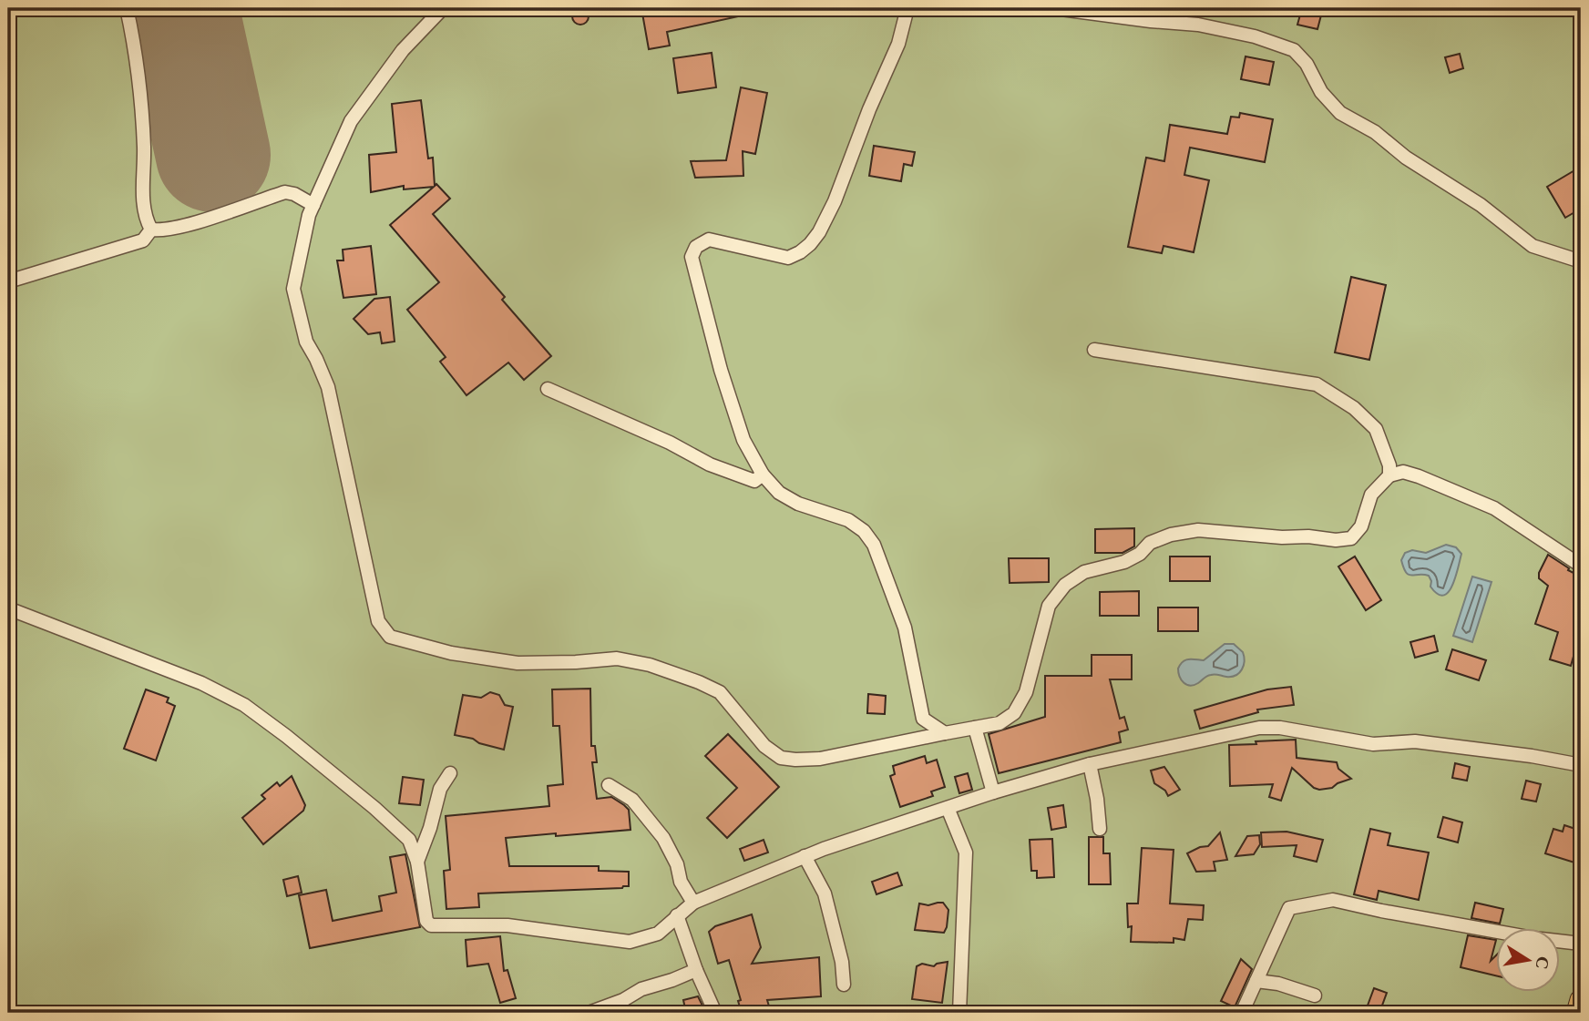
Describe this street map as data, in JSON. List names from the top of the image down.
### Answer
{
  "north": "right"
}
